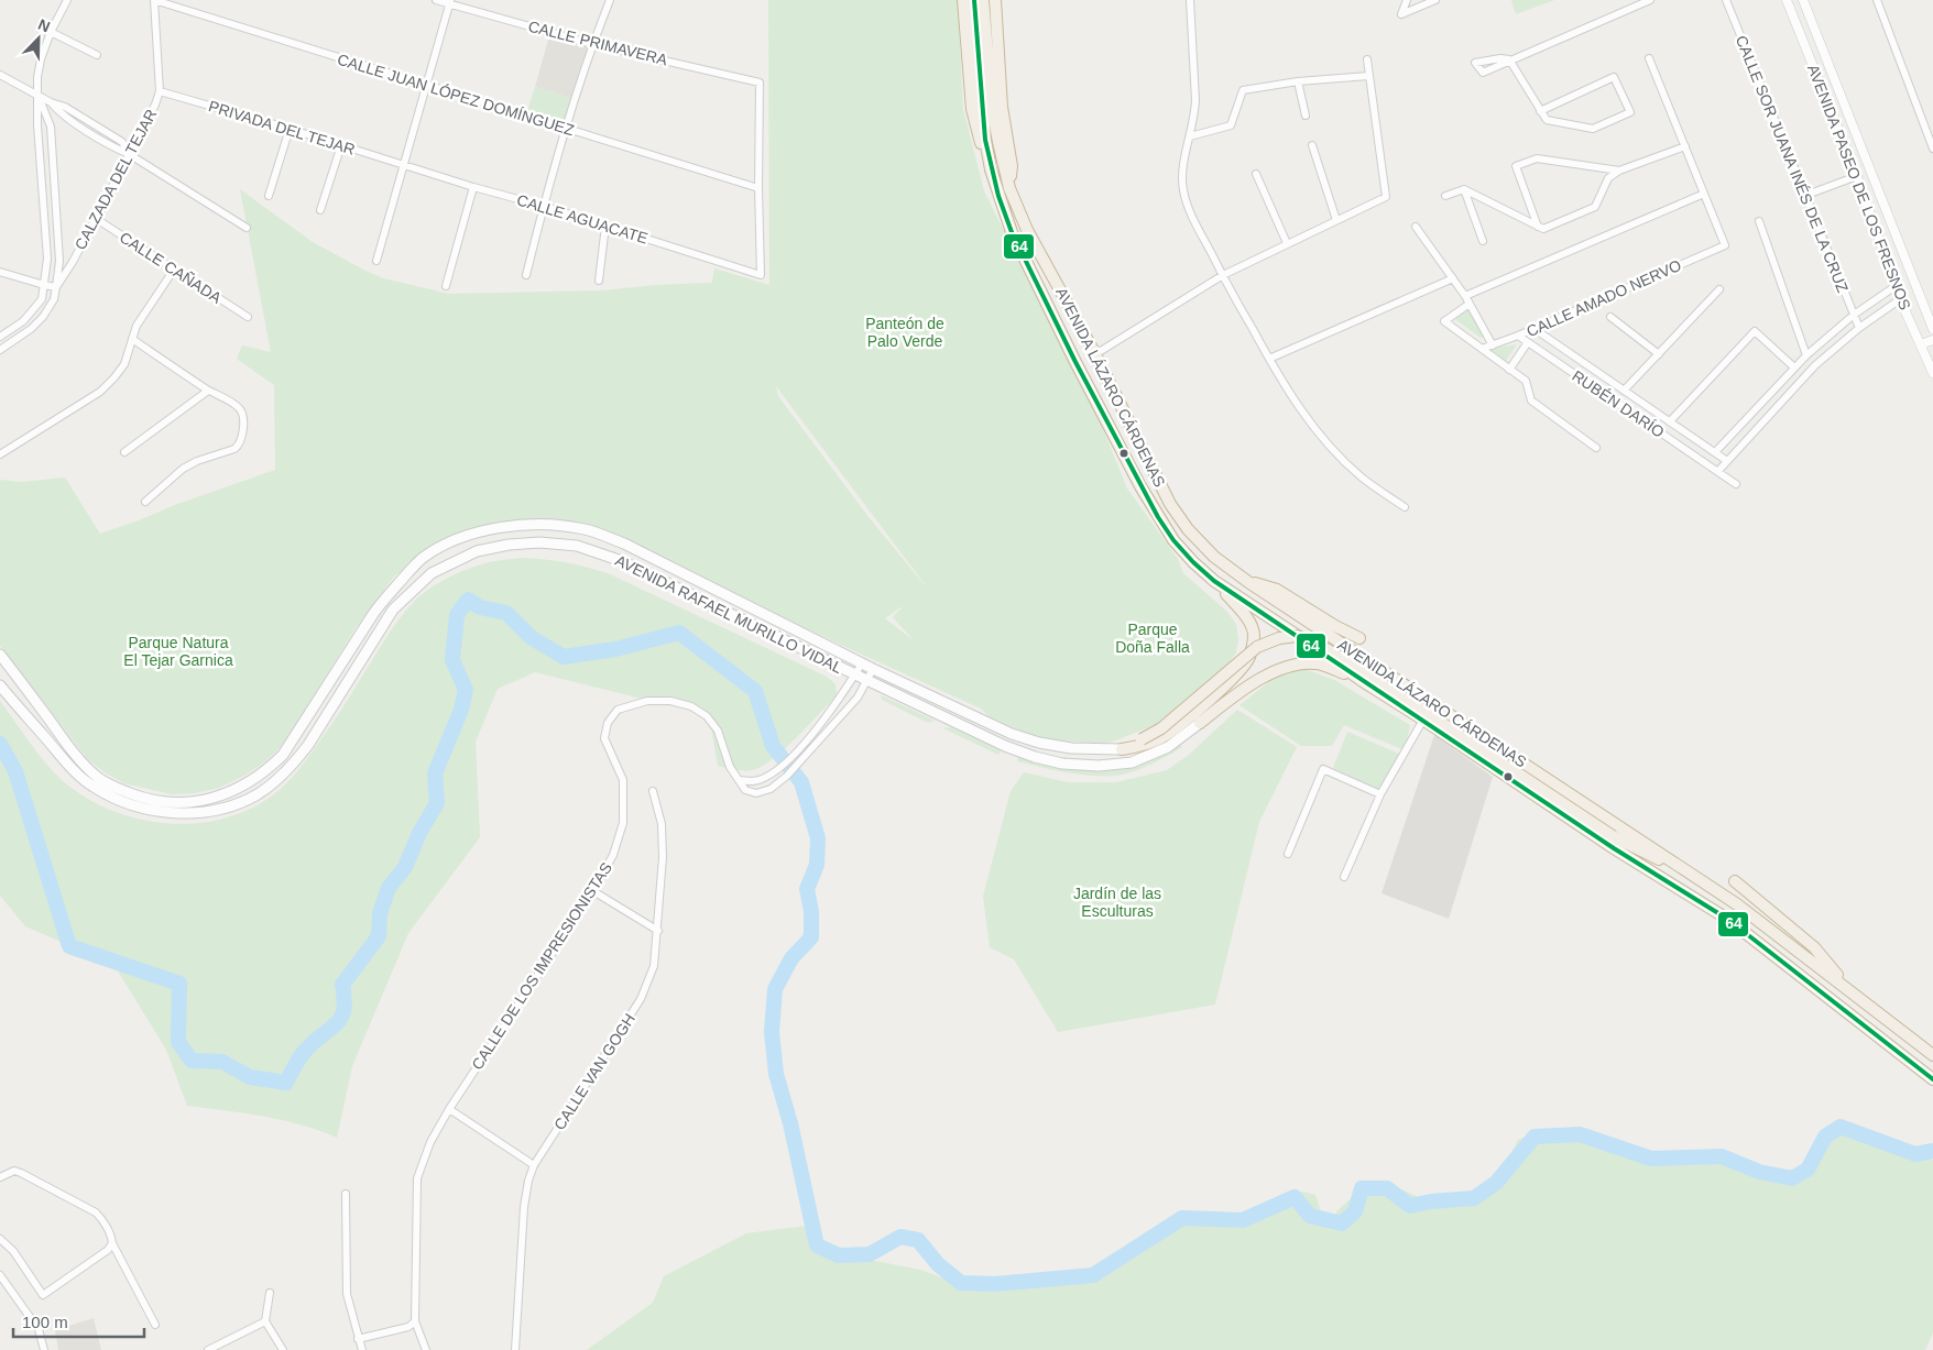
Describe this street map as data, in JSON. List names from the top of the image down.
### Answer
{
  "streets": {
    "highway": ["AVENIDA LÁZARO CÁRDENAS"],
    "main road": ["AVENIDA RAFAEL MURILLO VIDAL"],
    "street": [
      "CALLE PRIMAVERA",
      "CALLE JUAN LÓPEZ DOMÍNGUEZ",
      "PRIVADA DEL TEJAR",
      "CALLE SOR JUANA INÉS DE LA CRUZ",
      "CALZADA DEL TEJAR",
      "AVENIDA PASEO DE LOS FRESNOS",
      "CALLE AGUACATE",
      "CALLE CAÑADA",
      "CALLE AMADO NERVO",
      "RUBÉN DARÍO",
      "CALLE DE LOS IMPRESIONISTAS",
      "CALLE VAN GOGH"
    ]
  },
  "crossings": [
    ["CALLE PRIMAVERA", "CALLE JUAN LÓPEZ DOMÍNGUEZ"],
    ["CALLE PRIMAVERA", "CALLE AGUACATE"],
    ["CALLE JUAN LÓPEZ DOMÍNGUEZ", "CALZADA DEL TEJAR"],
    ["CALLE JUAN LÓPEZ DOMÍNGUEZ", "CALLE AGUACATE"],
    ["PRIVADA DEL TEJAR", "CALZADA DEL TEJAR"],
    ["PRIVADA DEL TEJAR", "CALLE AGUACATE"],
    ["CALZADA DEL TEJAR", "CALLE CAÑADA"],
    ["CALLE AMADO NERVO", "RUBÉN DARÍO"]
  ],
  "parks": [
    "Panteón de Palo Verde",
    "Parque Doña Falla",
    "Parque Natura El Tejar Garnica",
    "Jardín de las Esculturas"
  ],
  "lines": ["transit line 64"],
  "scale_bar": "100 m",
  "north": "top right"
}
